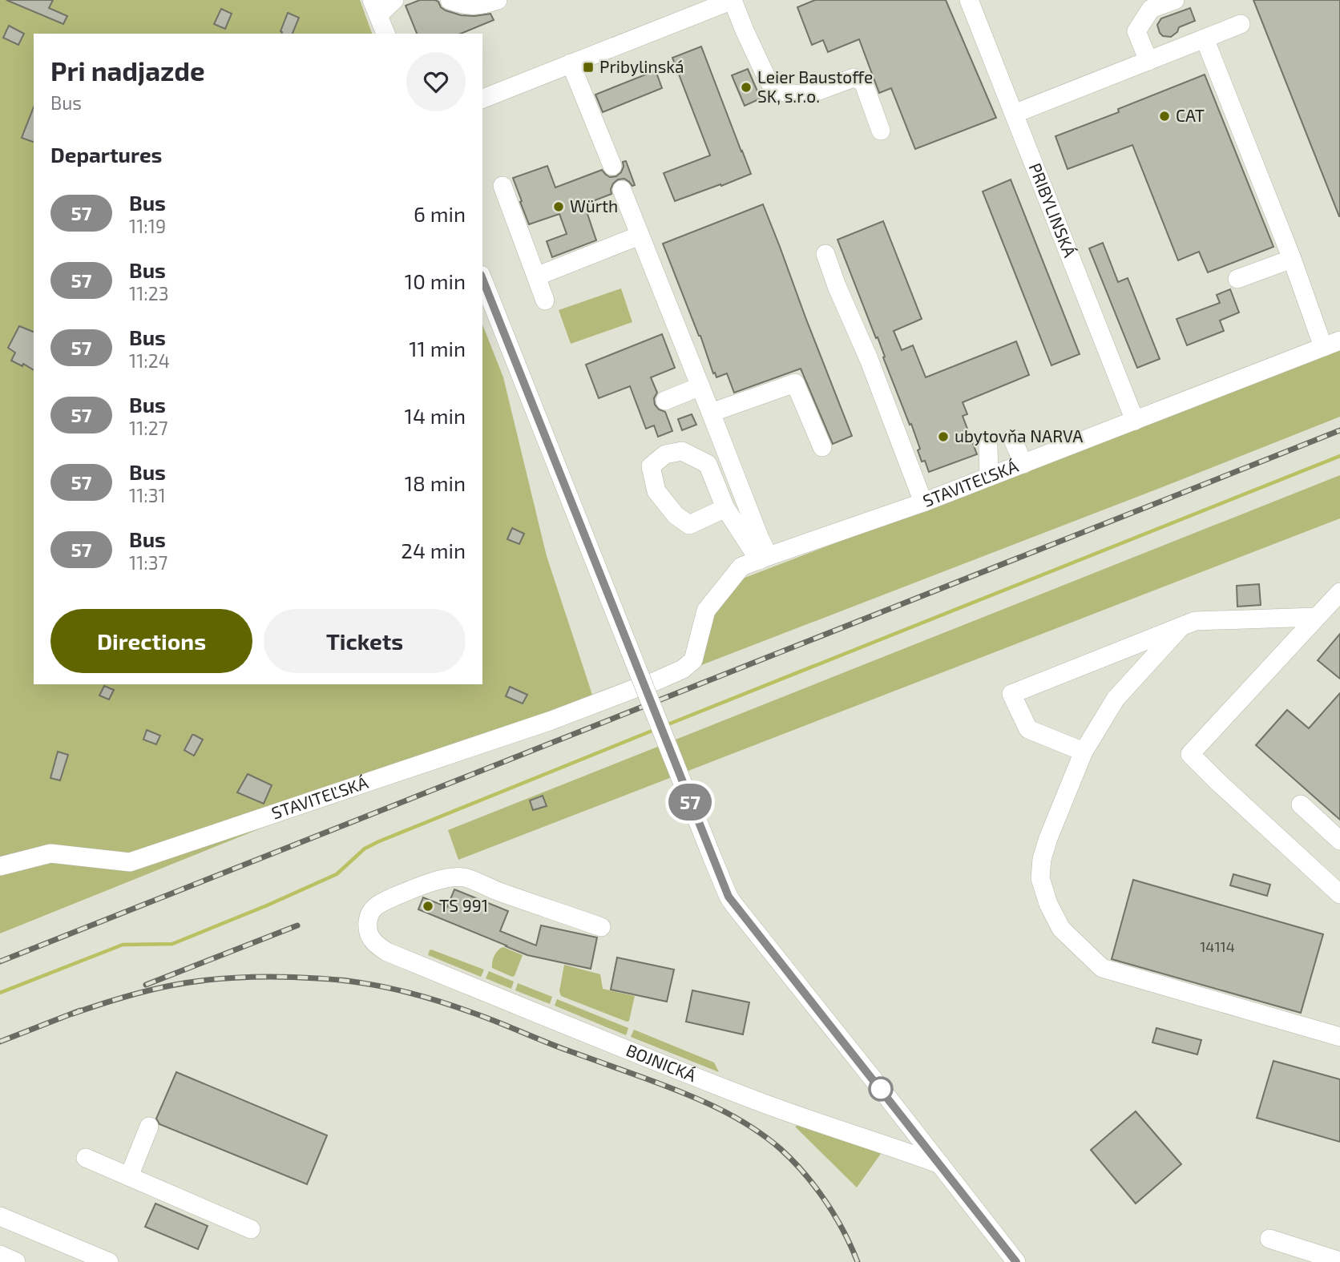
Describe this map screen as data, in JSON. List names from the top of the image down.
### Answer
{
  "streets": {
    "street": ["PRIBYLINSKÁ", "STAVITEĽSKÁ", "BOJNICKÁ"]
  },
  "crossings": [
    ["PRIBYLINSKÁ", "STAVITEĽSKÁ"]
  ],
  "places": {
    "transit": ["Pribylinská"],
    "other": [
      "Leier Baustoffe SK, s.r.o.",
      "CAT",
      "Würth",
      "ubytovňa NARVA",
      "TS 991"
    ]
  },
  "lines": ["bus line 57"],
  "house_numbers": ["14114"],
  "page": {
    "on_map": "57",
    "heading": [
      ["Pri nadjazde", "Bus"],
      "Departures"
    ],
    "list": [
      {
        "mark": "57",
        "name": "Bus",
        "note": "11:19",
        "value": "6 min"
      },
      {
        "mark": "57",
        "name": "Bus",
        "note": "11:23",
        "value": "10 min"
      },
      {
        "mark": "57",
        "name": "Bus",
        "note": "11:24",
        "value": "11 min"
      },
      {
        "mark": "57",
        "name": "Bus",
        "note": "11:27",
        "value": "14 min"
      },
      {
        "mark": "57",
        "name": "Bus",
        "note": "11:31",
        "value": "18 min"
      },
      {
        "mark": "57",
        "name": "Bus",
        "note": "11:37",
        "value": "24 min"
      }
    ],
    "buttons": ["Directions", "Tickets"]
  }
}
